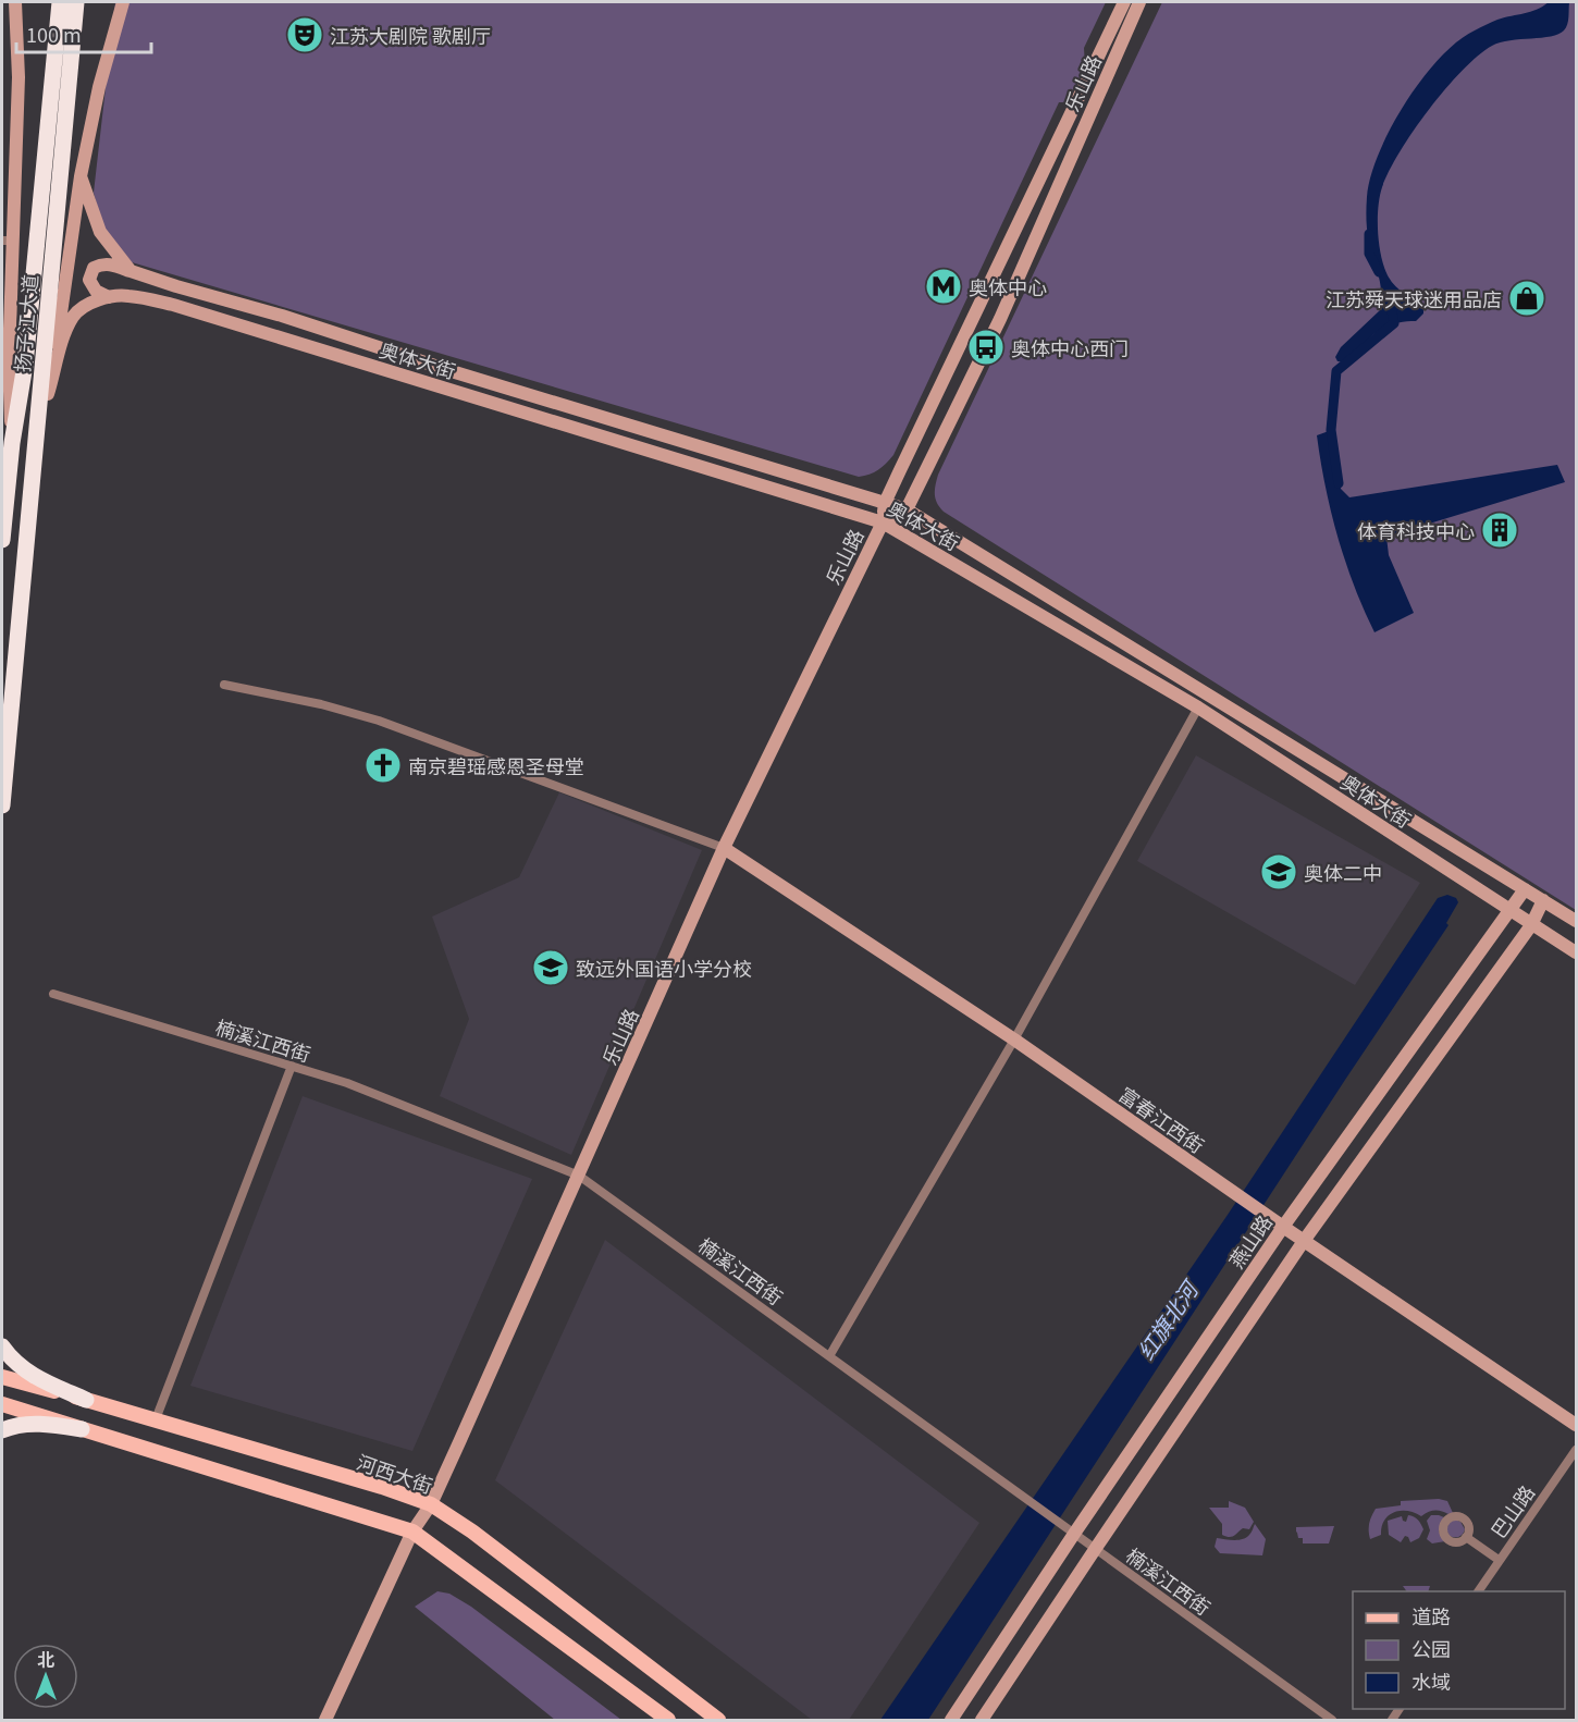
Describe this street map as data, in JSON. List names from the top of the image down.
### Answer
{
  "streets": {
    "highway": ["扬子江大道"],
    "main road": [
      "乐山路",
      "奥体大街",
      "富春江西街",
      "燕山路",
      "河西大街"
    ],
    "street": ["楠溪江西街", "巴山路"]
  },
  "crossings": [
    ["乐山路", "奥体大街"],
    ["乐山路", "楠溪江西街"],
    ["乐山路", "富春江西街"],
    ["乐山路", "河西大街"],
    ["奥体大街", "燕山路"],
    ["楠溪江西街", "燕山路"],
    ["富春江西街", "燕山路"]
  ],
  "water": ["红旗北河"],
  "places": {
    "theatre": ["江苏大剧院 歌剧厅"],
    "metro station": ["奥体中心"],
    "shop": ["江苏舜天球迷用品店"],
    "bus stop": ["奥体中心西门"],
    "building": ["体育科技中心"],
    "church": ["南京碧瑶感恩圣母堂"],
    "school or university": ["奥体二中", "致远外国语小学分校"]
  },
  "legend": ["道路", "公园", "水域"],
  "scale_bar": "100 m",
  "north": "top"
}
